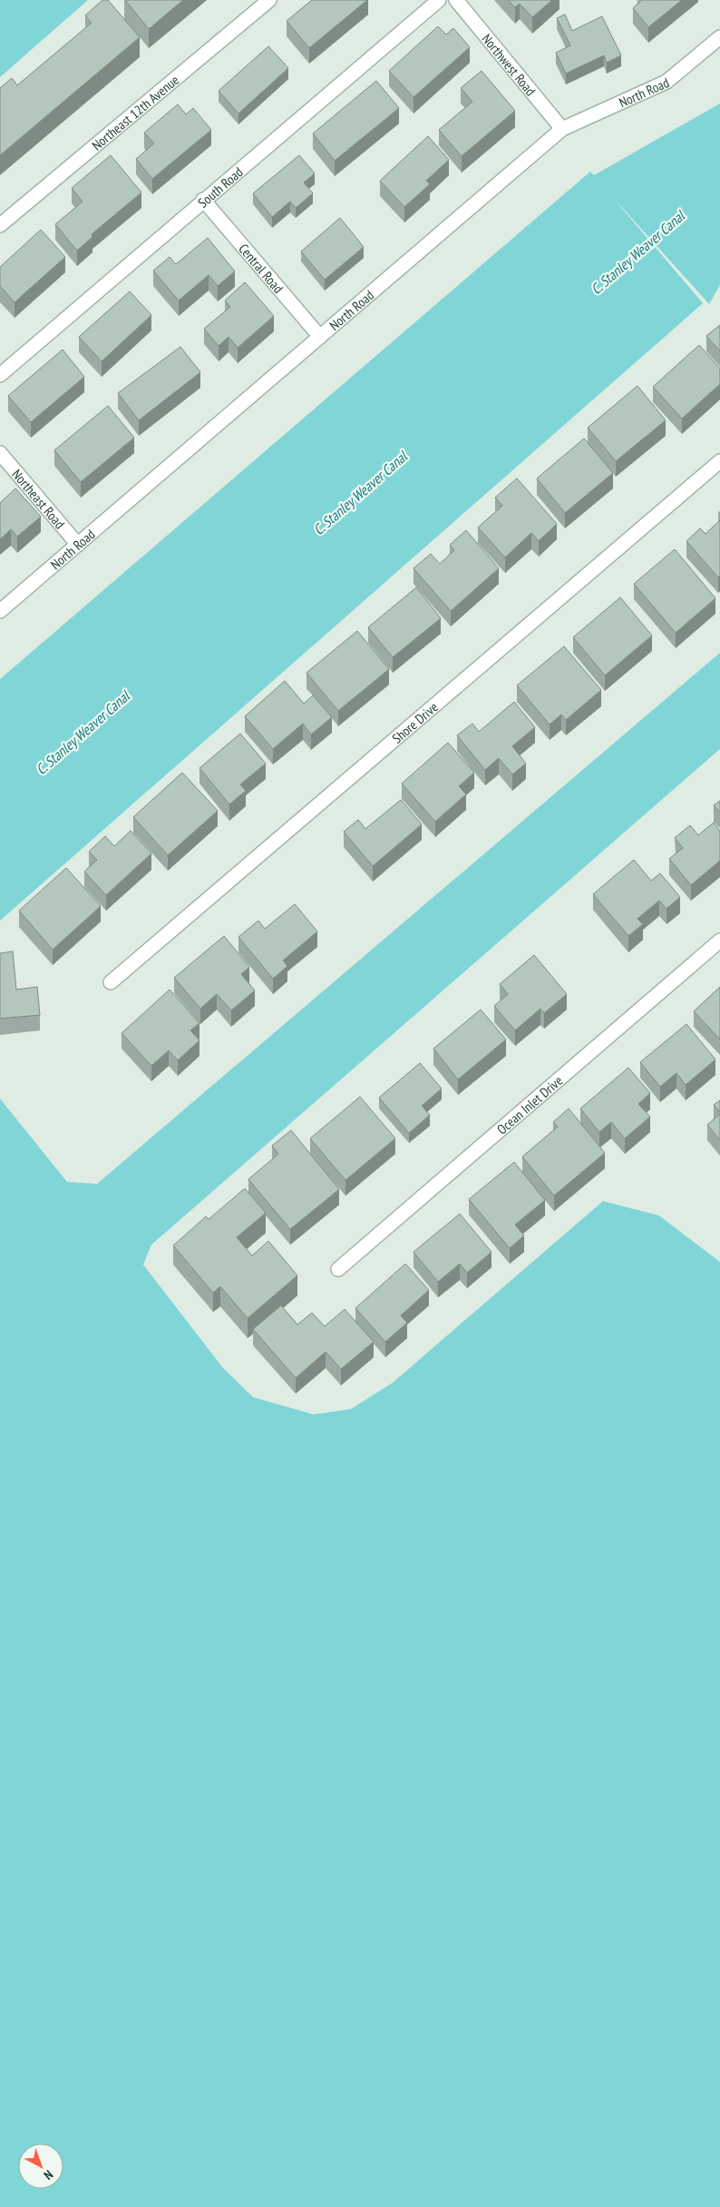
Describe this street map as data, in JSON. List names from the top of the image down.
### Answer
{
  "streets": {
    "street": [
      "Northwest Road",
      "North Road",
      "Northeast 12th Avenue",
      "South Road",
      "Central Road",
      "Northeast Road",
      "Shore Drive",
      "Ocean Inlet Drive"
    ]
  },
  "crossings": [
    ["Northwest Road", "North Road"],
    ["North Road", "Central Road"],
    ["North Road", "Northeast Road"],
    ["South Road", "Central Road"]
  ],
  "water": ["C. Stanley Weaver Canal"],
  "north": "bottom right"
}
